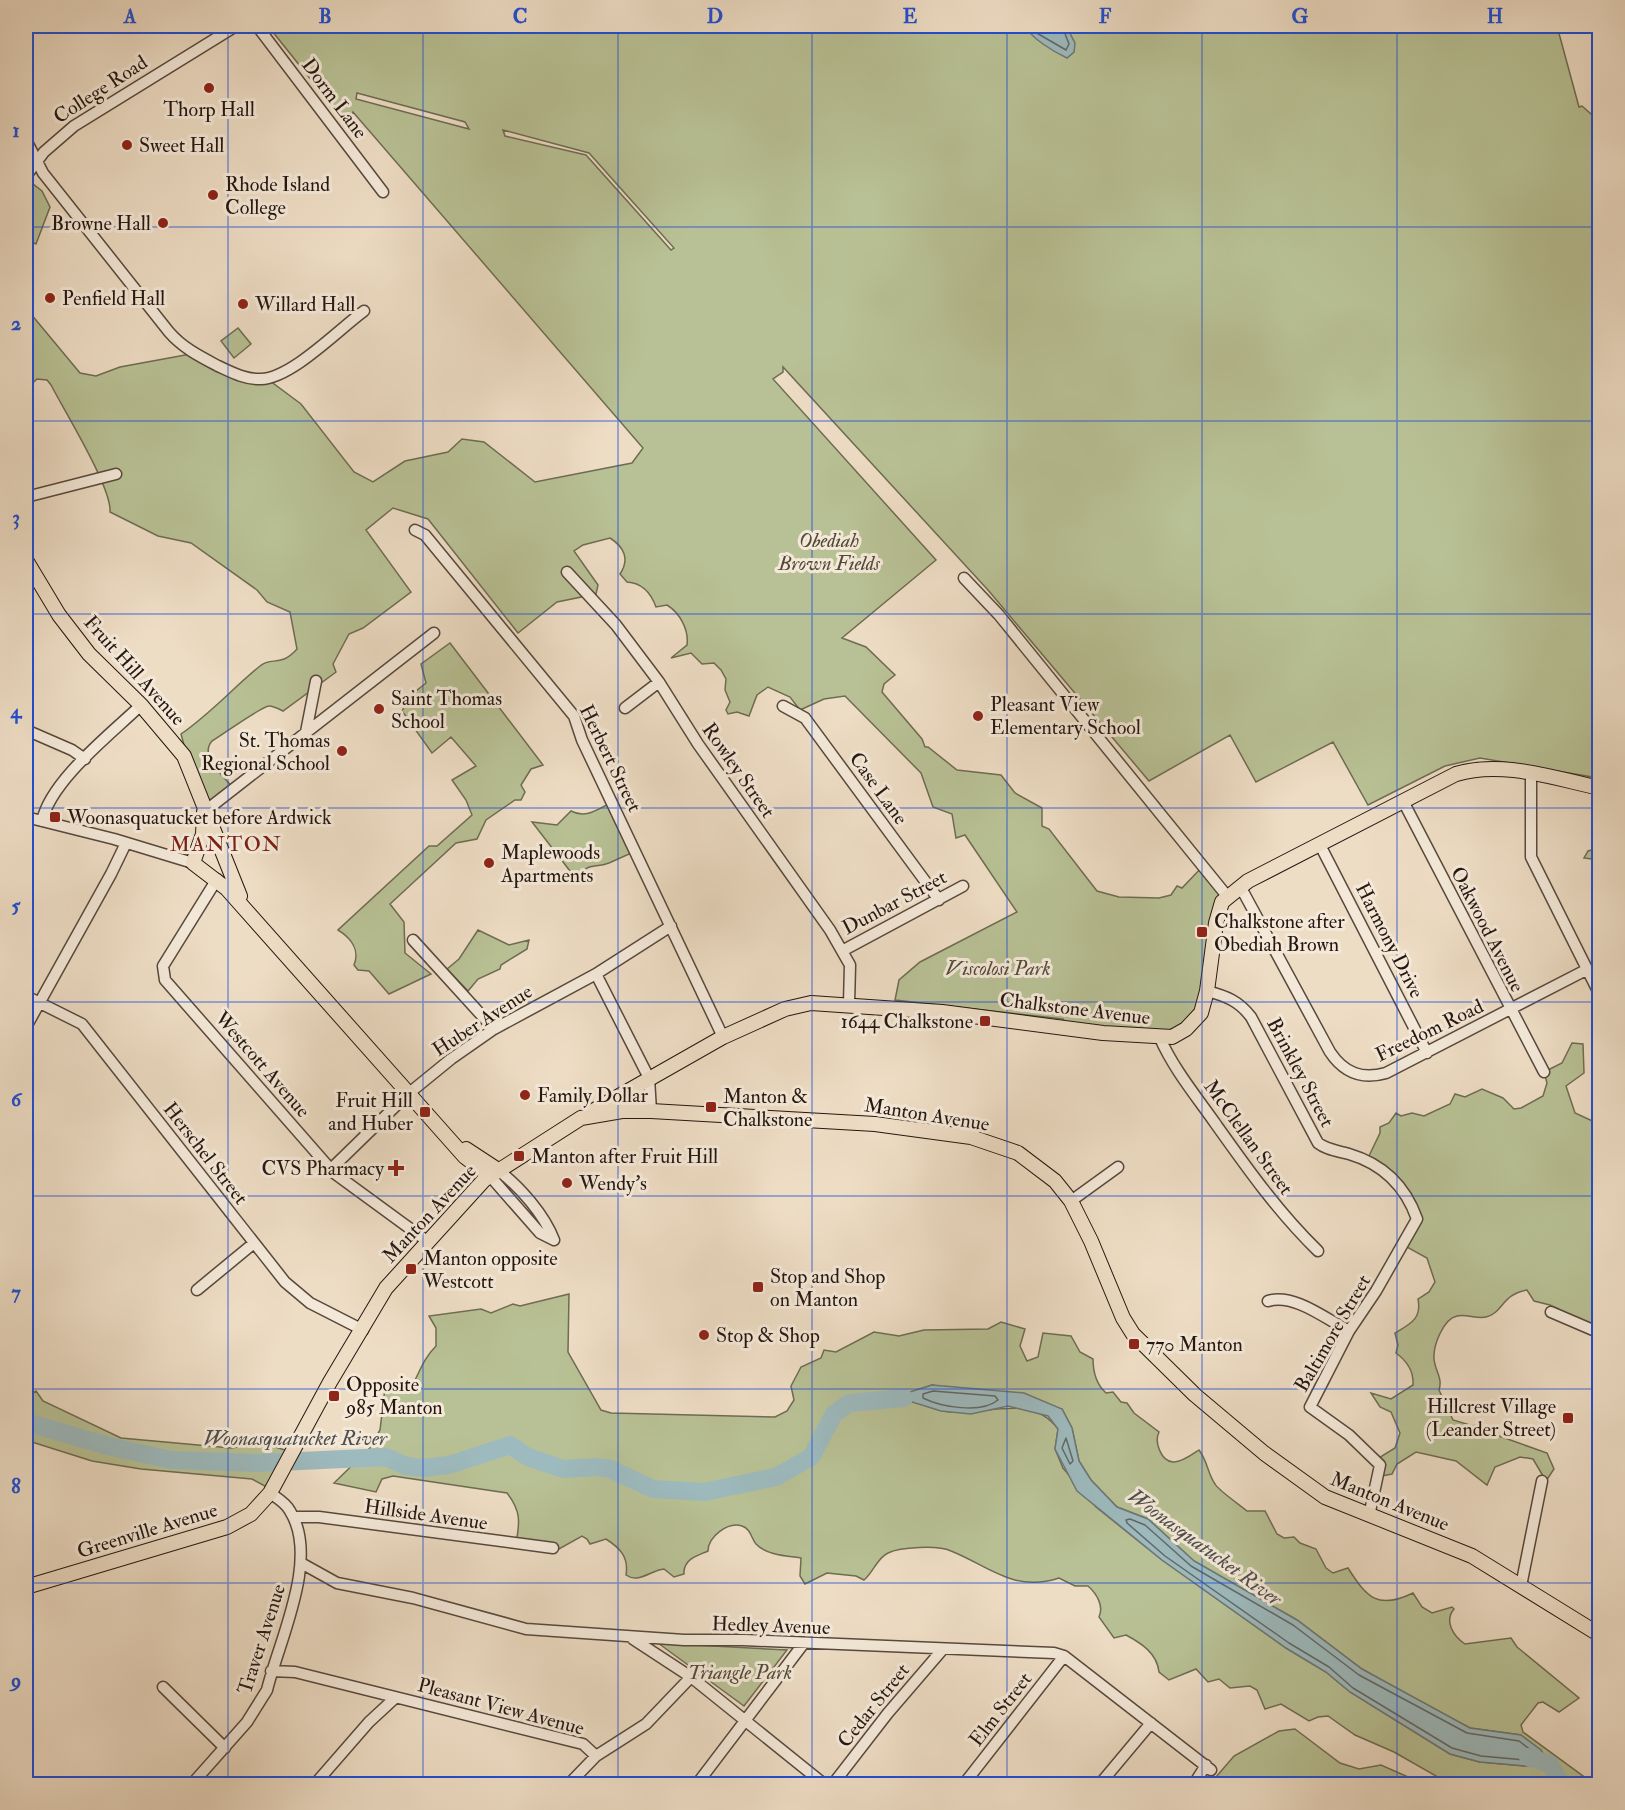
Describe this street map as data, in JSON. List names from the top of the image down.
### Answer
{
  "streets": {
    "main road": [
      "Fruit Hill Avenue",
      "Chalkstone Avenue",
      "Manton Avenue",
      "Greenville Avenue"
    ],
    "street": [
      "College Road",
      "Dorm Lane",
      "Herbert Street",
      "Rowley Street",
      "Case Lane",
      "Dunbar Street",
      "Oakwood Avenue",
      "Harmony Drive",
      "Huber Avenue",
      "Freedom Road",
      "Westcott Avenue",
      "Brinkley Street",
      "McClellan Street",
      "Herschel Street",
      "Baltimore Street",
      "Hillside Avenue",
      "Hedley Avenue",
      "Traver Avenue",
      "Cedar Street",
      "Pleasant View Avenue",
      "Elm Street"
    ]
  },
  "crossings": [
    ["Fruit Hill Avenue", "Huber Avenue"],
    ["Fruit Hill Avenue", "Westcott Avenue"],
    ["Fruit Hill Avenue", "Manton Avenue"],
    ["Herbert Street", "Chalkstone Avenue"],
    ["Herbert Street", "Huber Avenue"],
    ["Rowley Street", "Dunbar Street"],
    ["Rowley Street", "Chalkstone Avenue"],
    ["Case Lane", "Dunbar Street"],
    ["Oakwood Avenue", "Freedom Road"],
    ["Harmony Drive", "Freedom Road"],
    ["Chalkstone Avenue", "Brinkley Street"],
    ["Chalkstone Avenue", "Manton Avenue"],
    ["Chalkstone Avenue", "McClellan Street"],
    ["Huber Avenue", "Westcott Avenue"],
    ["Westcott Avenue", "Manton Avenue"],
    ["Brinkley Street", "Baltimore Street"],
    ["Manton Avenue", "Herschel Street"],
    ["Manton Avenue", "Baltimore Street"],
    ["Manton Avenue", "Greenville Avenue"],
    ["Hillside Avenue", "Traver Avenue"],
    ["Hedley Avenue", "Traver Avenue"],
    ["Hedley Avenue", "Cedar Street"],
    ["Hedley Avenue", "Elm Street"],
    ["Traver Avenue", "Pleasant View Avenue"]
  ],
  "districts": ["MANTON"],
  "water": ["Woonasquatucket River"],
  "parks": ["Obediah Brown Fields", "Viscolosi Park", "Triangle Park"],
  "places": {
    "other": [
      "Thorp Hall",
      "Sweet Hall",
      "Rhode Island College",
      "Browne Hall",
      "Penfield Hall",
      "Willard Hall",
      "Saint Thomas School",
      "Pleasant View Elementary School",
      "St. Thomas Regional School",
      "Maplewoods Apartments",
      "Family Dollar",
      "Wendy's",
      "Stop & Shop"
    ],
    "transit": [
      "Woonasquatucket before Ardwick",
      "Chalkstone after Obediah Brown",
      "1644 Chalkstone",
      "Manton & Chalkstone",
      "Fruit Hill and Huber",
      "Manton after Fruit Hill",
      "Manton opposite Westcott",
      "Stop and Shop on Manton",
      "770 Manton",
      "Opposite 985 Manton",
      "Hillcrest Village (Leander Street)"
    ],
    "health": ["CVS Pharmacy"]
  },
  "grid": {
    "columns": [
      "A",
      "B",
      "C",
      "D",
      "E",
      "F",
      "G",
      "H"
    ],
    "rows": [
      "1",
      "2",
      "3",
      "4",
      "5",
      "6",
      "7",
      "8",
      "9"
    ]
  }
}
